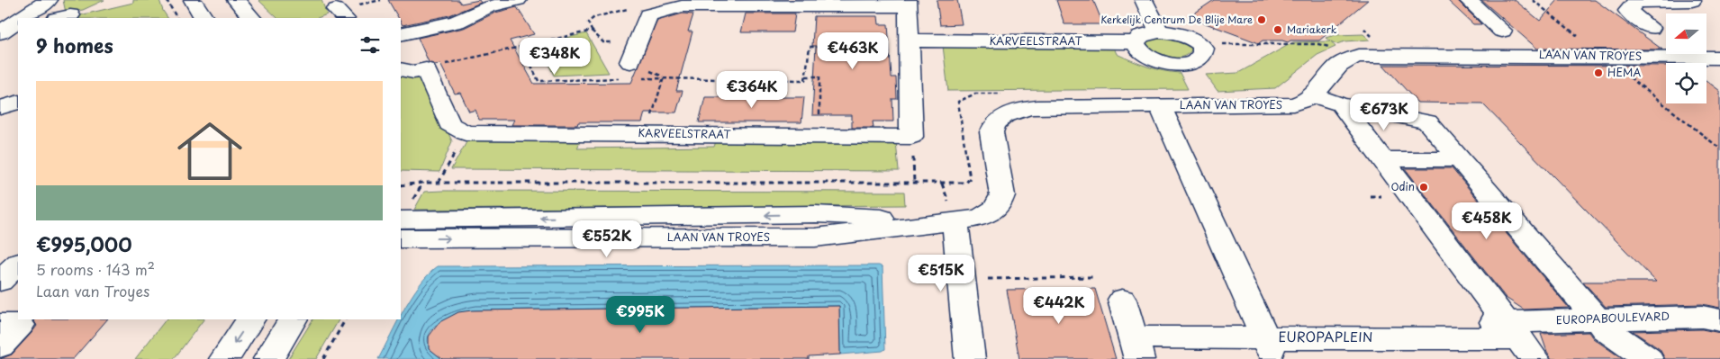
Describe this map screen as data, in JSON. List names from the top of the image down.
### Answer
{
  "streets": {
    "street": [
      "KARVEELSTRAAT",
      "LAAN VAN TROYES",
      "EUROPABOULEVARD",
      "EUROPAPLEIN"
    ]
  },
  "crossings": [
    ["EUROPABOULEVARD", "EUROPAPLEIN"]
  ],
  "places": [
    "Kerkelijk Centrum De Blije Mare",
    "Mariakerk",
    "HEMA",
    "Odin"
  ],
  "north": "left",
  "page": {
    "heading": "9 homes",
    "price": [
      "€463K",
      "€348K",
      "€364K",
      "€673K",
      "€458K",
      "€552K",
      "€515K",
      "€442K",
      "€995K"
    ],
    "list": [
      {
        "name": "€995,000",
        "note": "5 rooms · 143 m² · Laan van Troyes"
      }
    ]
  }
}
